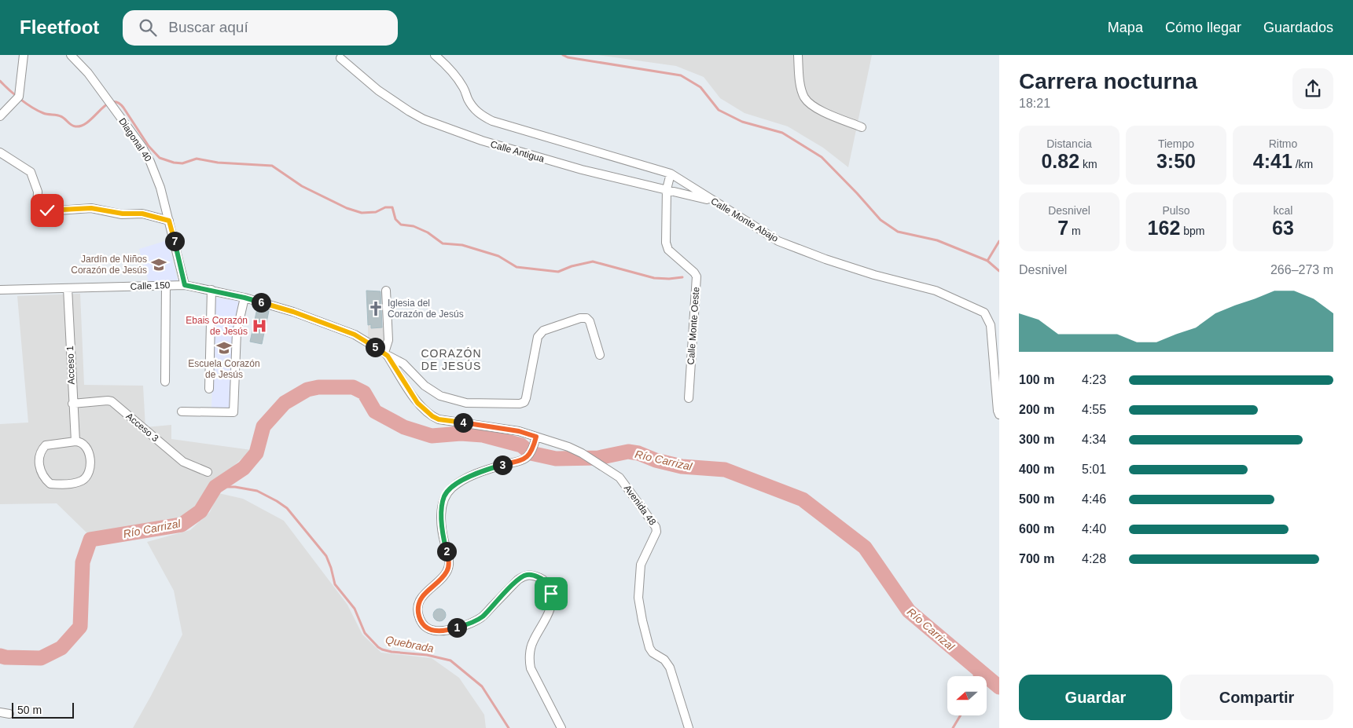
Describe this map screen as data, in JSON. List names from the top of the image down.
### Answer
{
  "streets": {
    "street": [
      "Diagonal 40",
      "Calle Antigua",
      "Calle Monte Abajo",
      "Calle 150",
      "Calle Monte Oeste",
      "Acceso 1",
      "Acceso 3",
      "Avenida 48"
    ]
  },
  "crossings": [
    ["Diagonal 40", "Calle 150"],
    ["Calle Antigua", "Calle Monte Abajo"],
    ["Calle Antigua", "Calle Monte Oeste"],
    ["Calle Monte Abajo", "Calle Monte Oeste"],
    ["Calle 150", "Acceso 1"],
    ["Calle 150", "Avenida 48"],
    ["Acceso 1", "Acceso 3"]
  ],
  "districts": ["CORAZÓN DE JESÚS"],
  "water": ["Río Carrizal", "Quebrada"],
  "places": {
    "school or university": ["Jardín de Niños Corazón de Jesús", "Escuela Corazón de Jesús"],
    "church": ["Iglesia del Corazón de Jesús"],
    "hospital": ["Ebais Corazón de Jesús"]
  },
  "scale_bar": "50 m",
  "north": "left",
  "page": {
    "header": "Fleetfoot",
    "search": "Buscar aquí",
    "nav": ["Mapa", "Cómo llegar", "Guardados"],
    "heading": ["Carrera nocturna", "18:21"],
    "stats": [
      ["Distancia", "0.82 km"],
      ["Tiempo", "3:50"],
      ["Ritmo", "4:41 /km"],
      ["Desnivel", "7 m"],
      ["Pulso", "162 bpm"],
      ["kcal", "63"]
    ],
    "pins": [
      "7",
      "6",
      "5",
      "4",
      "3",
      "2",
      "1"
    ],
    "chart": ["Desnivel", "266–273 m"],
    "list": [
      {
        "name": "100 m",
        "note": "4:23"
      },
      {
        "name": "200 m",
        "note": "4:55"
      },
      {
        "name": "300 m",
        "note": "4:34"
      },
      {
        "name": "400 m",
        "note": "5:01"
      },
      {
        "name": "500 m",
        "note": "4:46"
      },
      {
        "name": "600 m",
        "note": "4:40"
      },
      {
        "name": "700 m",
        "note": "4:28"
      }
    ],
    "buttons": ["Guardar", "Compartir"],
    "scale": "50 m"
  }
}
